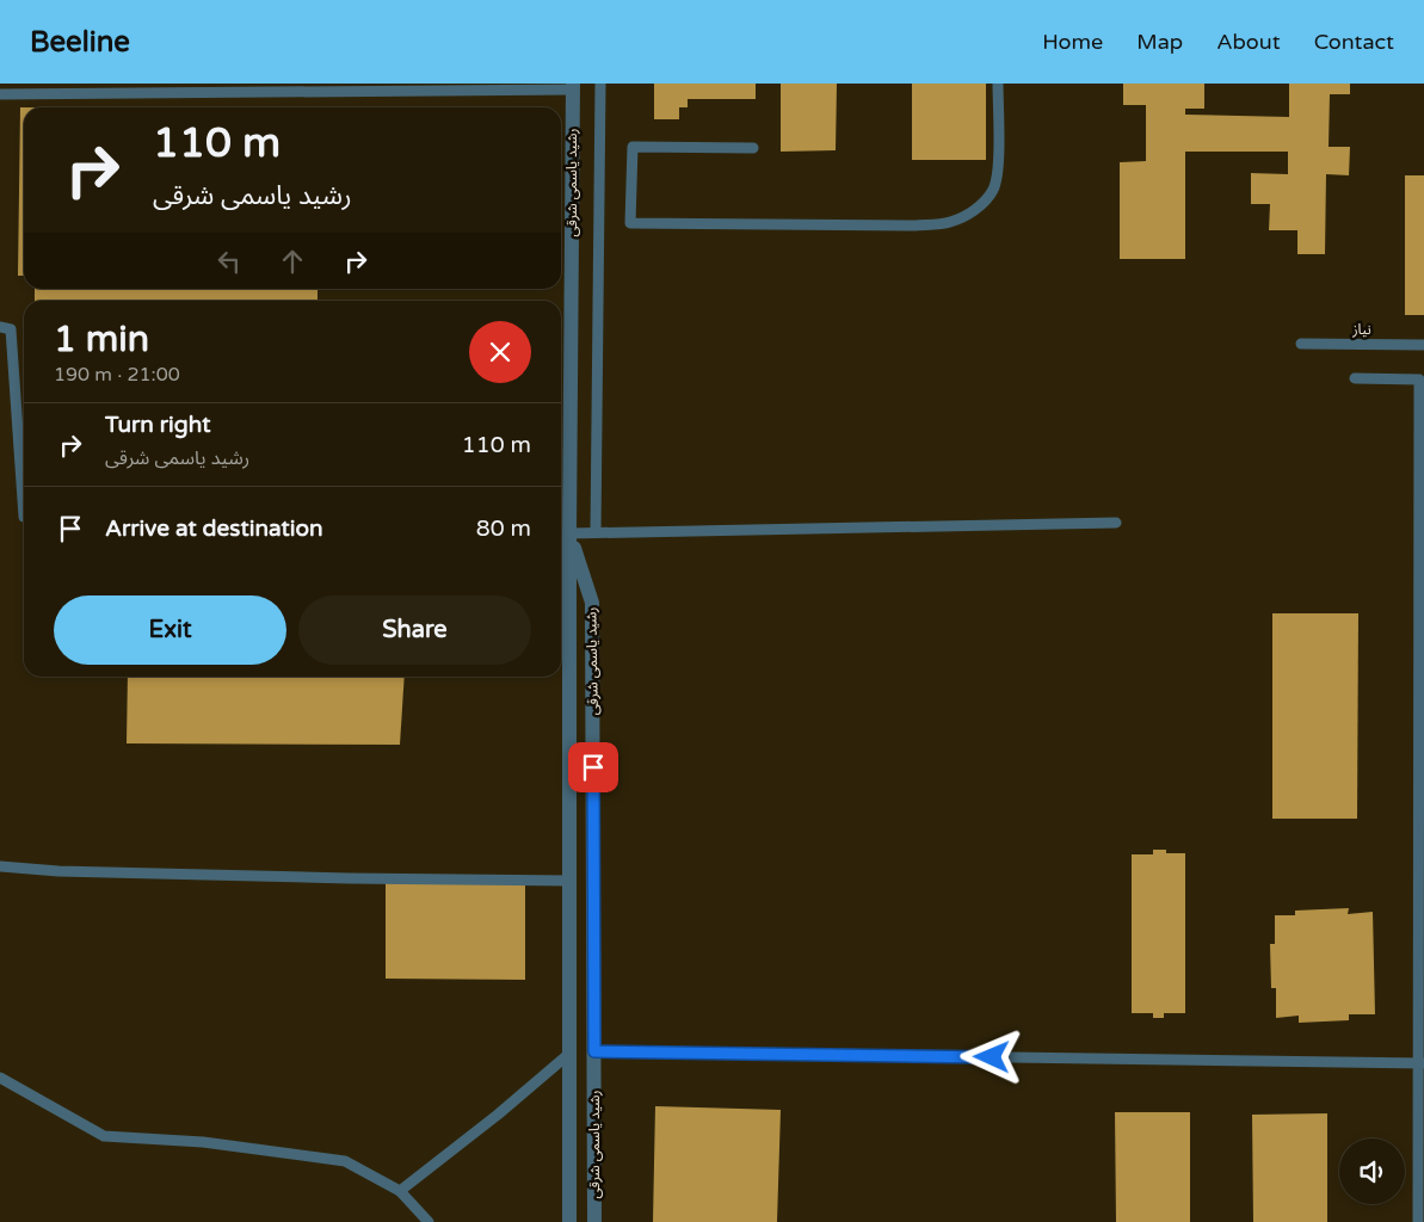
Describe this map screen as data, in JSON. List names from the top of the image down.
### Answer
{
  "streets": {
    "street": ["رشید یاسمی شرقی"],
    "lane": ["نیاز"]
  },
  "page": {
    "header": "Beeline",
    "nav": [
      "Home",
      "Map",
      "About",
      "Contact"
    ],
    "turn": ["110 m", "رشید یاسمی شرقی"],
    "heading": ["1 min", "190 m · 21:00"],
    "list": [
      {
        "name": "Turn right",
        "note": "رشید یاسمی شرقی",
        "value": "110 m"
      },
      {
        "name": "Arrive at destination",
        "value": "80 m"
      }
    ],
    "buttons": ["Exit", "Share"]
  }
}
